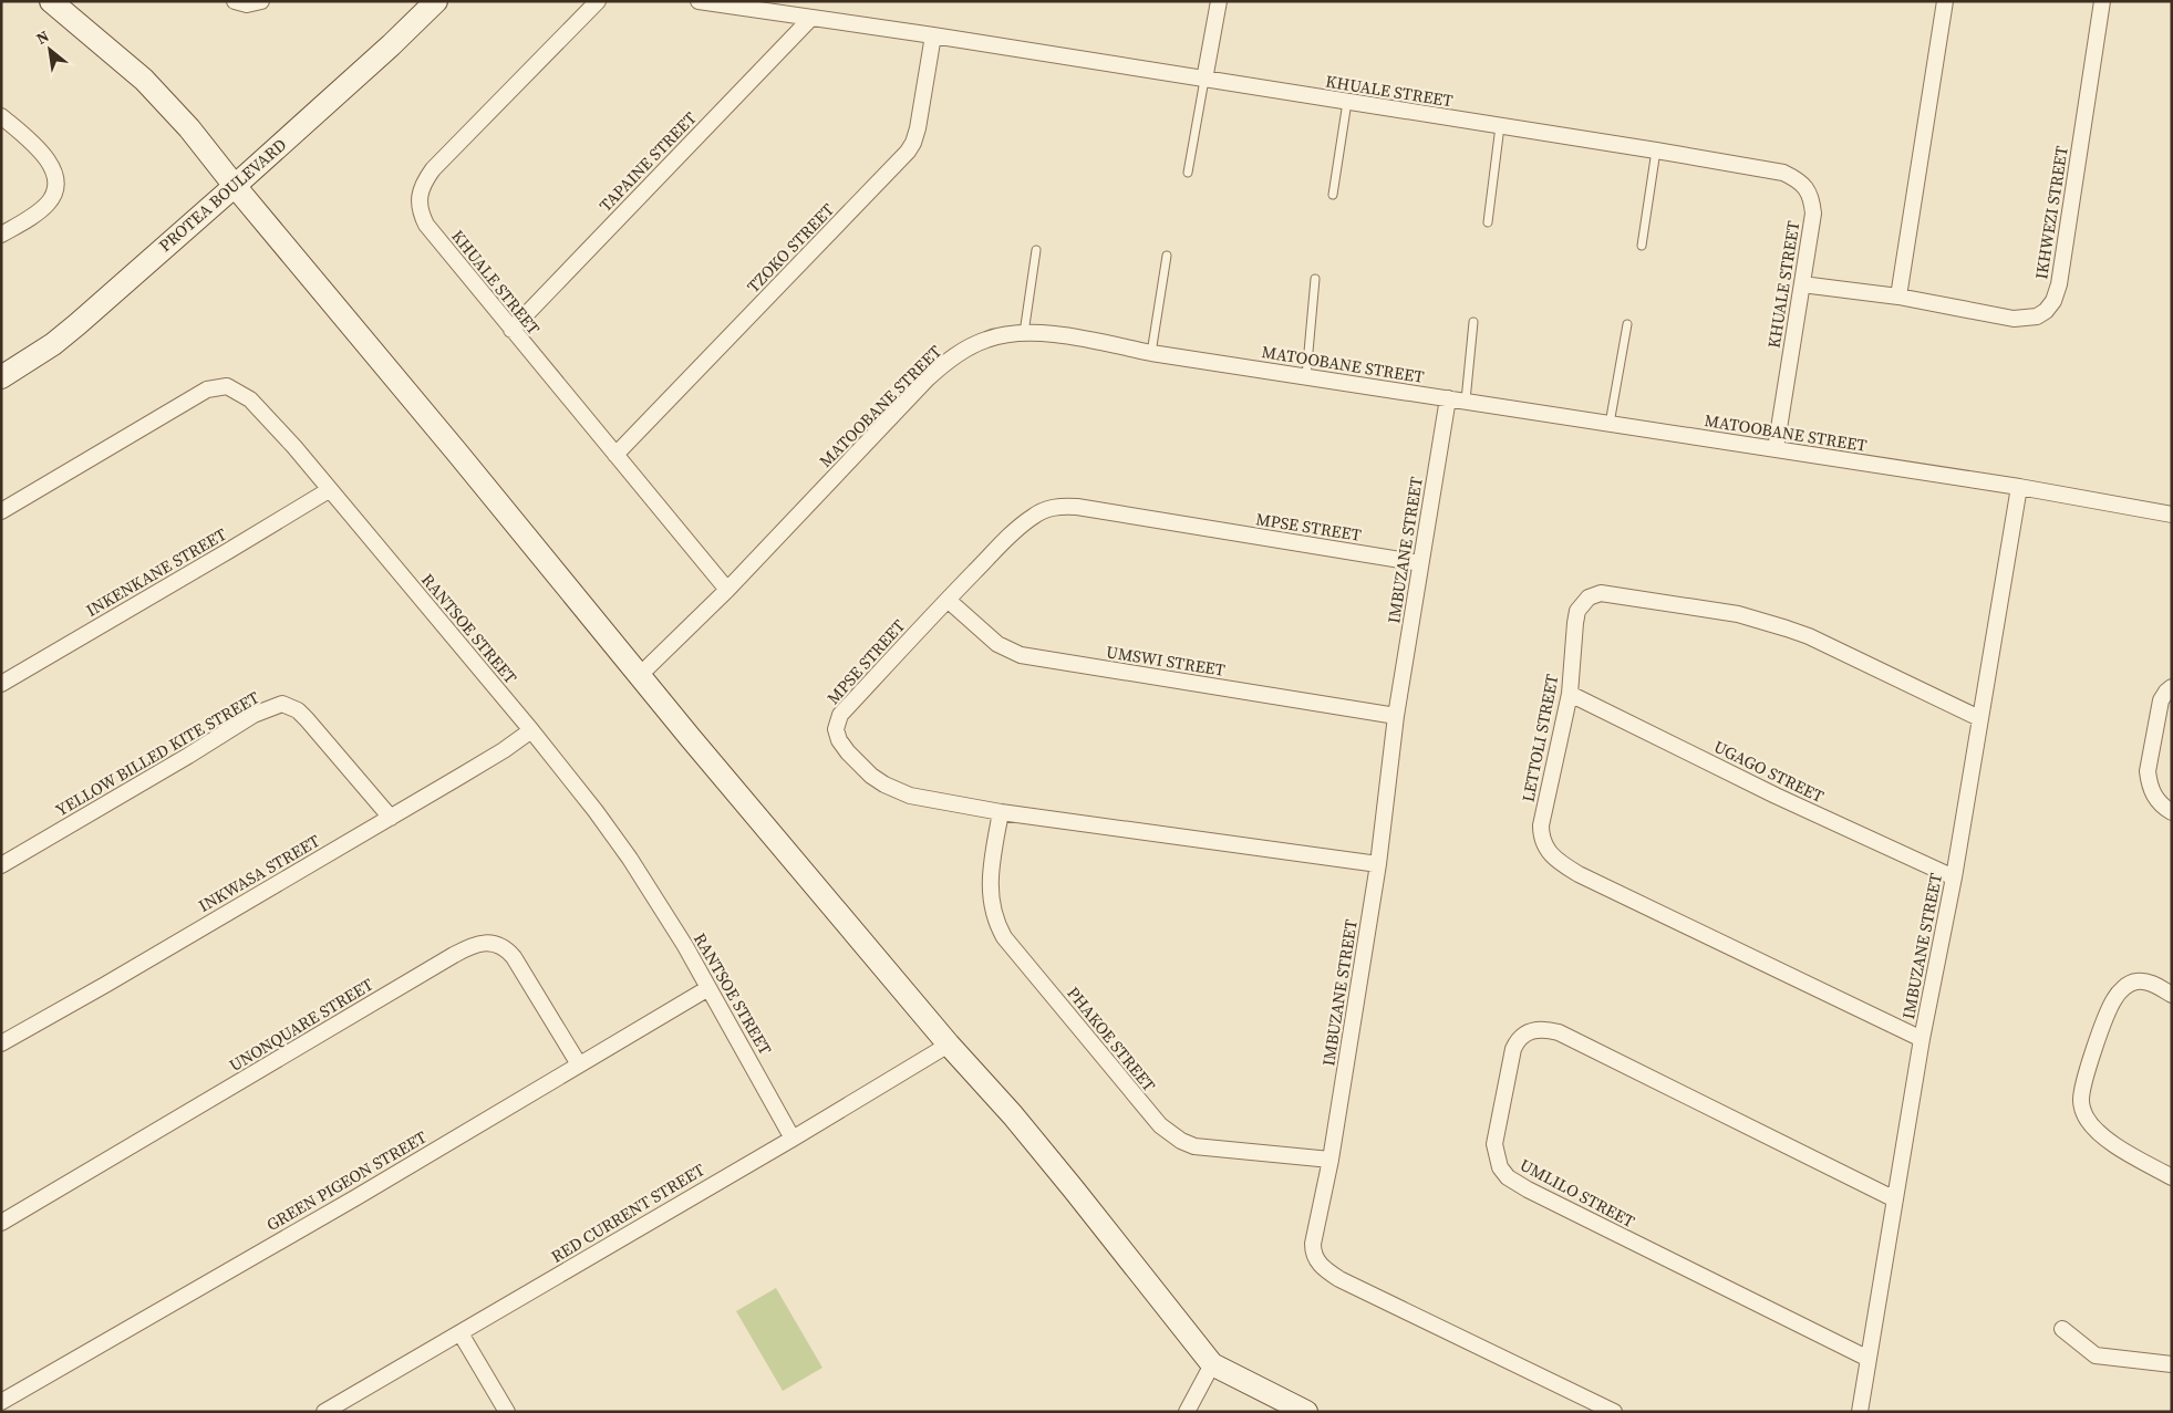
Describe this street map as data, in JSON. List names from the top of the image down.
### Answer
{
  "streets": {
    "street": [
      "KHUALE STREET",
      "TAPAINE STREET",
      "PROTEA BOULEVARD",
      "IKHWEZI STREET",
      "TZOKO STREET",
      "MATOOBANE STREET",
      "MPSE STREET",
      "IMBUZANE STREET",
      "INKENKANE STREET",
      "RANTSOE STREET",
      "UMSWI STREET",
      "LETTOLI STREET",
      "YELLOW BILLED KITE STREET",
      "UGAGO STREET",
      "INKWASA STREET",
      "UNONQUARE STREET",
      "PHAKOE STREET",
      "GREEN PIGEON STREET",
      "UMLILO STREET",
      "RED CURRENT STREET"
    ]
  },
  "crossings": [
    ["KHUALE STREET", "TAPAINE STREET"],
    ["KHUALE STREET", "IKHWEZI STREET"],
    ["KHUALE STREET", "TZOKO STREET"],
    ["KHUALE STREET", "MATOOBANE STREET"],
    ["MATOOBANE STREET", "IMBUZANE STREET"],
    ["MPSE STREET", "IMBUZANE STREET"],
    ["MPSE STREET", "UMSWI STREET"],
    ["MPSE STREET", "PHAKOE STREET"],
    ["IMBUZANE STREET", "UMSWI STREET"],
    ["IMBUZANE STREET", "LETTOLI STREET"],
    ["IMBUZANE STREET", "UGAGO STREET"],
    ["IMBUZANE STREET", "PHAKOE STREET"],
    ["IMBUZANE STREET", "UMLILO STREET"],
    ["INKENKANE STREET", "RANTSOE STREET"],
    ["RANTSOE STREET", "INKWASA STREET"],
    ["RANTSOE STREET", "GREEN PIGEON STREET"],
    ["RANTSOE STREET", "RED CURRENT STREET"],
    ["LETTOLI STREET", "UGAGO STREET"],
    ["YELLOW BILLED KITE STREET", "INKWASA STREET"],
    ["UNONQUARE STREET", "GREEN PIGEON STREET"]
  ],
  "north": "top left"
}
